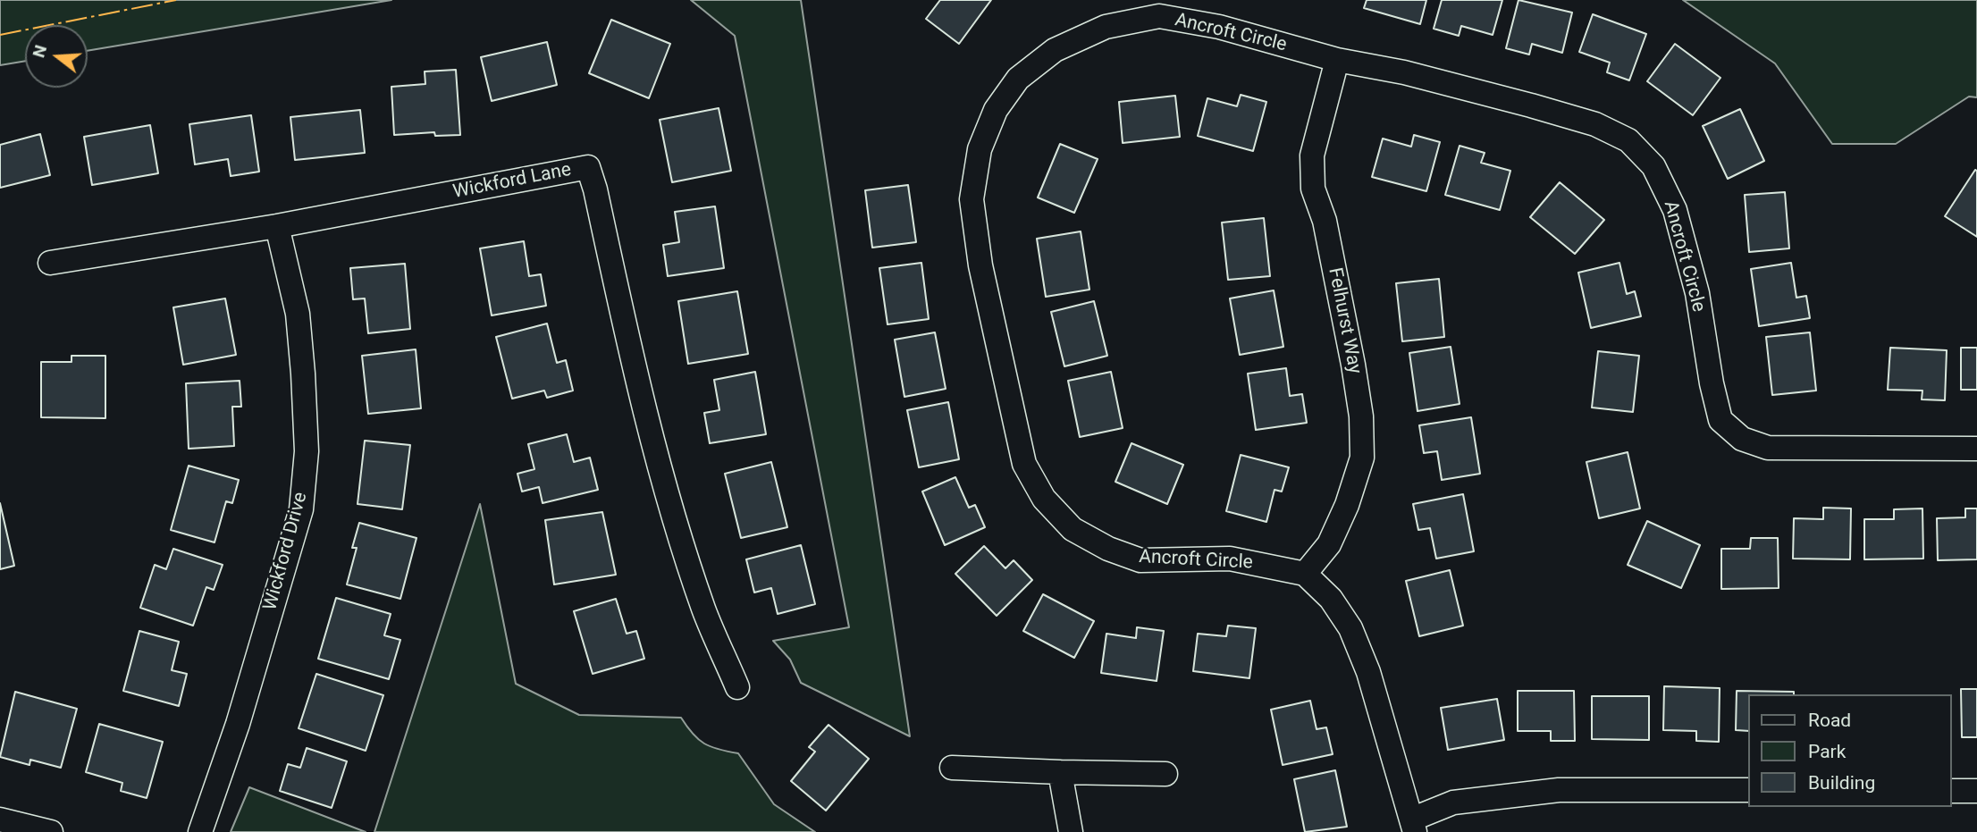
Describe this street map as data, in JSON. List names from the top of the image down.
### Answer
{
  "streets": {
    "street": [
      "Ancroft Circle",
      "Wickford Lane",
      "Felhurst Way",
      "Wickford Drive"
    ]
  },
  "crossings": [
    ["Ancroft Circle", "Felhurst Way"],
    ["Wickford Lane", "Wickford Drive"]
  ],
  "legend": ["Road", "Park", "Building"],
  "north": "left"
}
